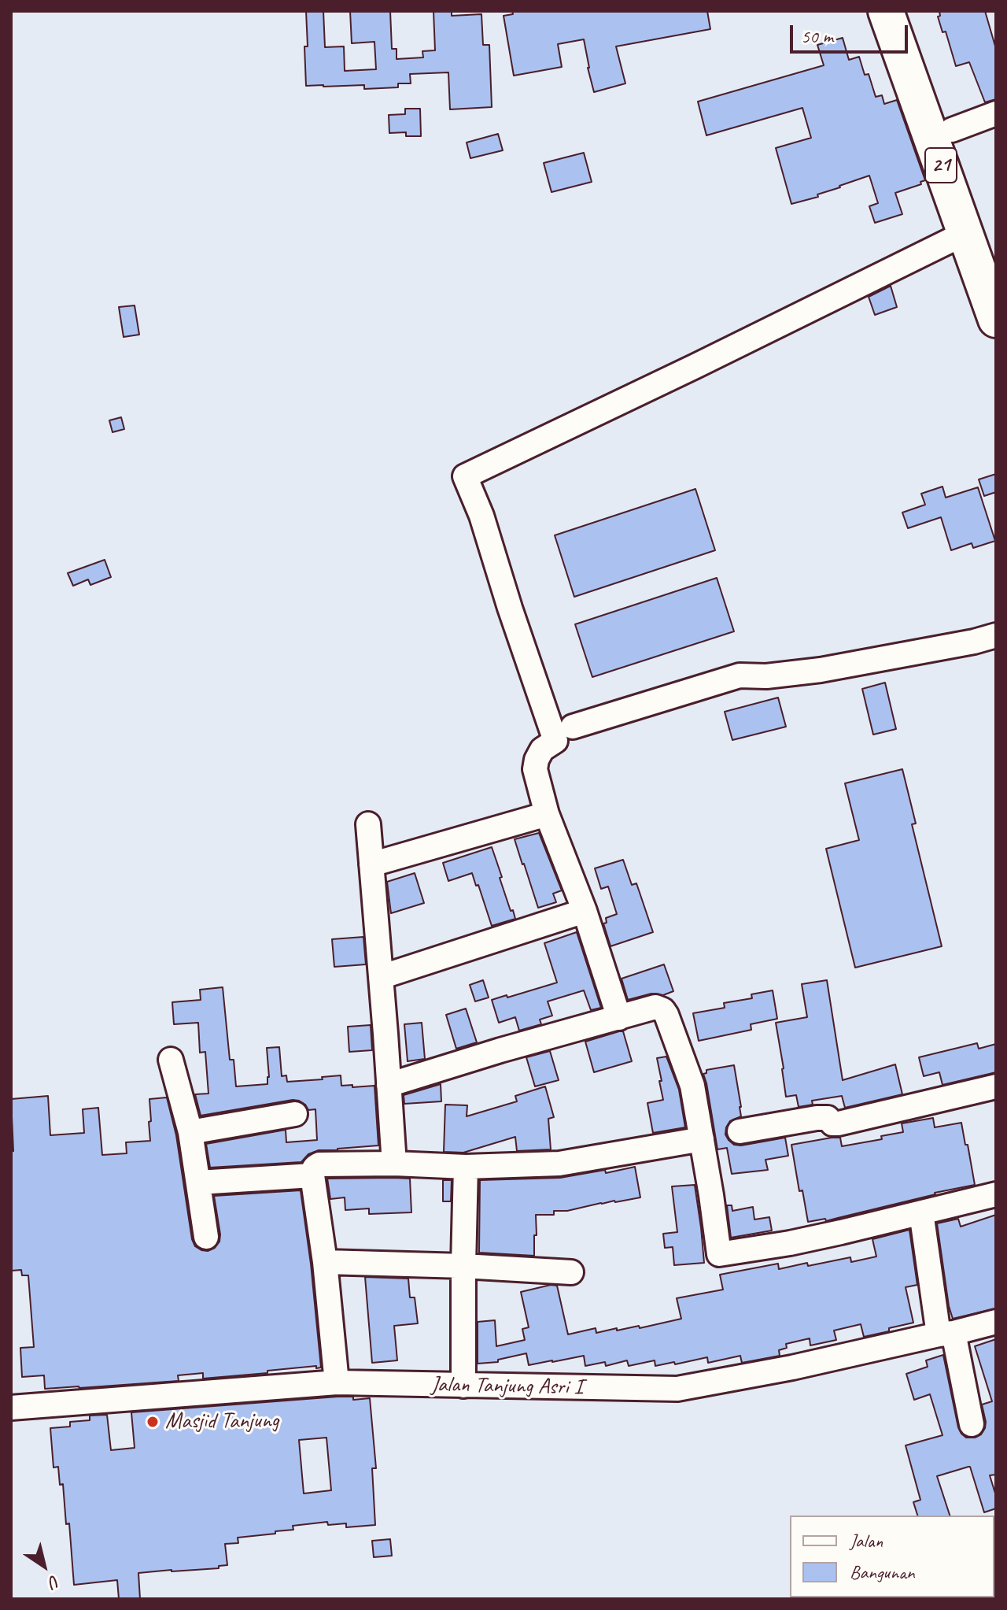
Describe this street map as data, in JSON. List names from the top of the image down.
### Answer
{
  "streets": {
    "highway": ["21"],
    "street": ["Jalan Tanjung Asri I"]
  },
  "places": ["Masjid Tanjung"],
  "legend": ["Jalan", "Bangunan"],
  "scale_bar": "50 m",
  "north": "bottom right"
}
